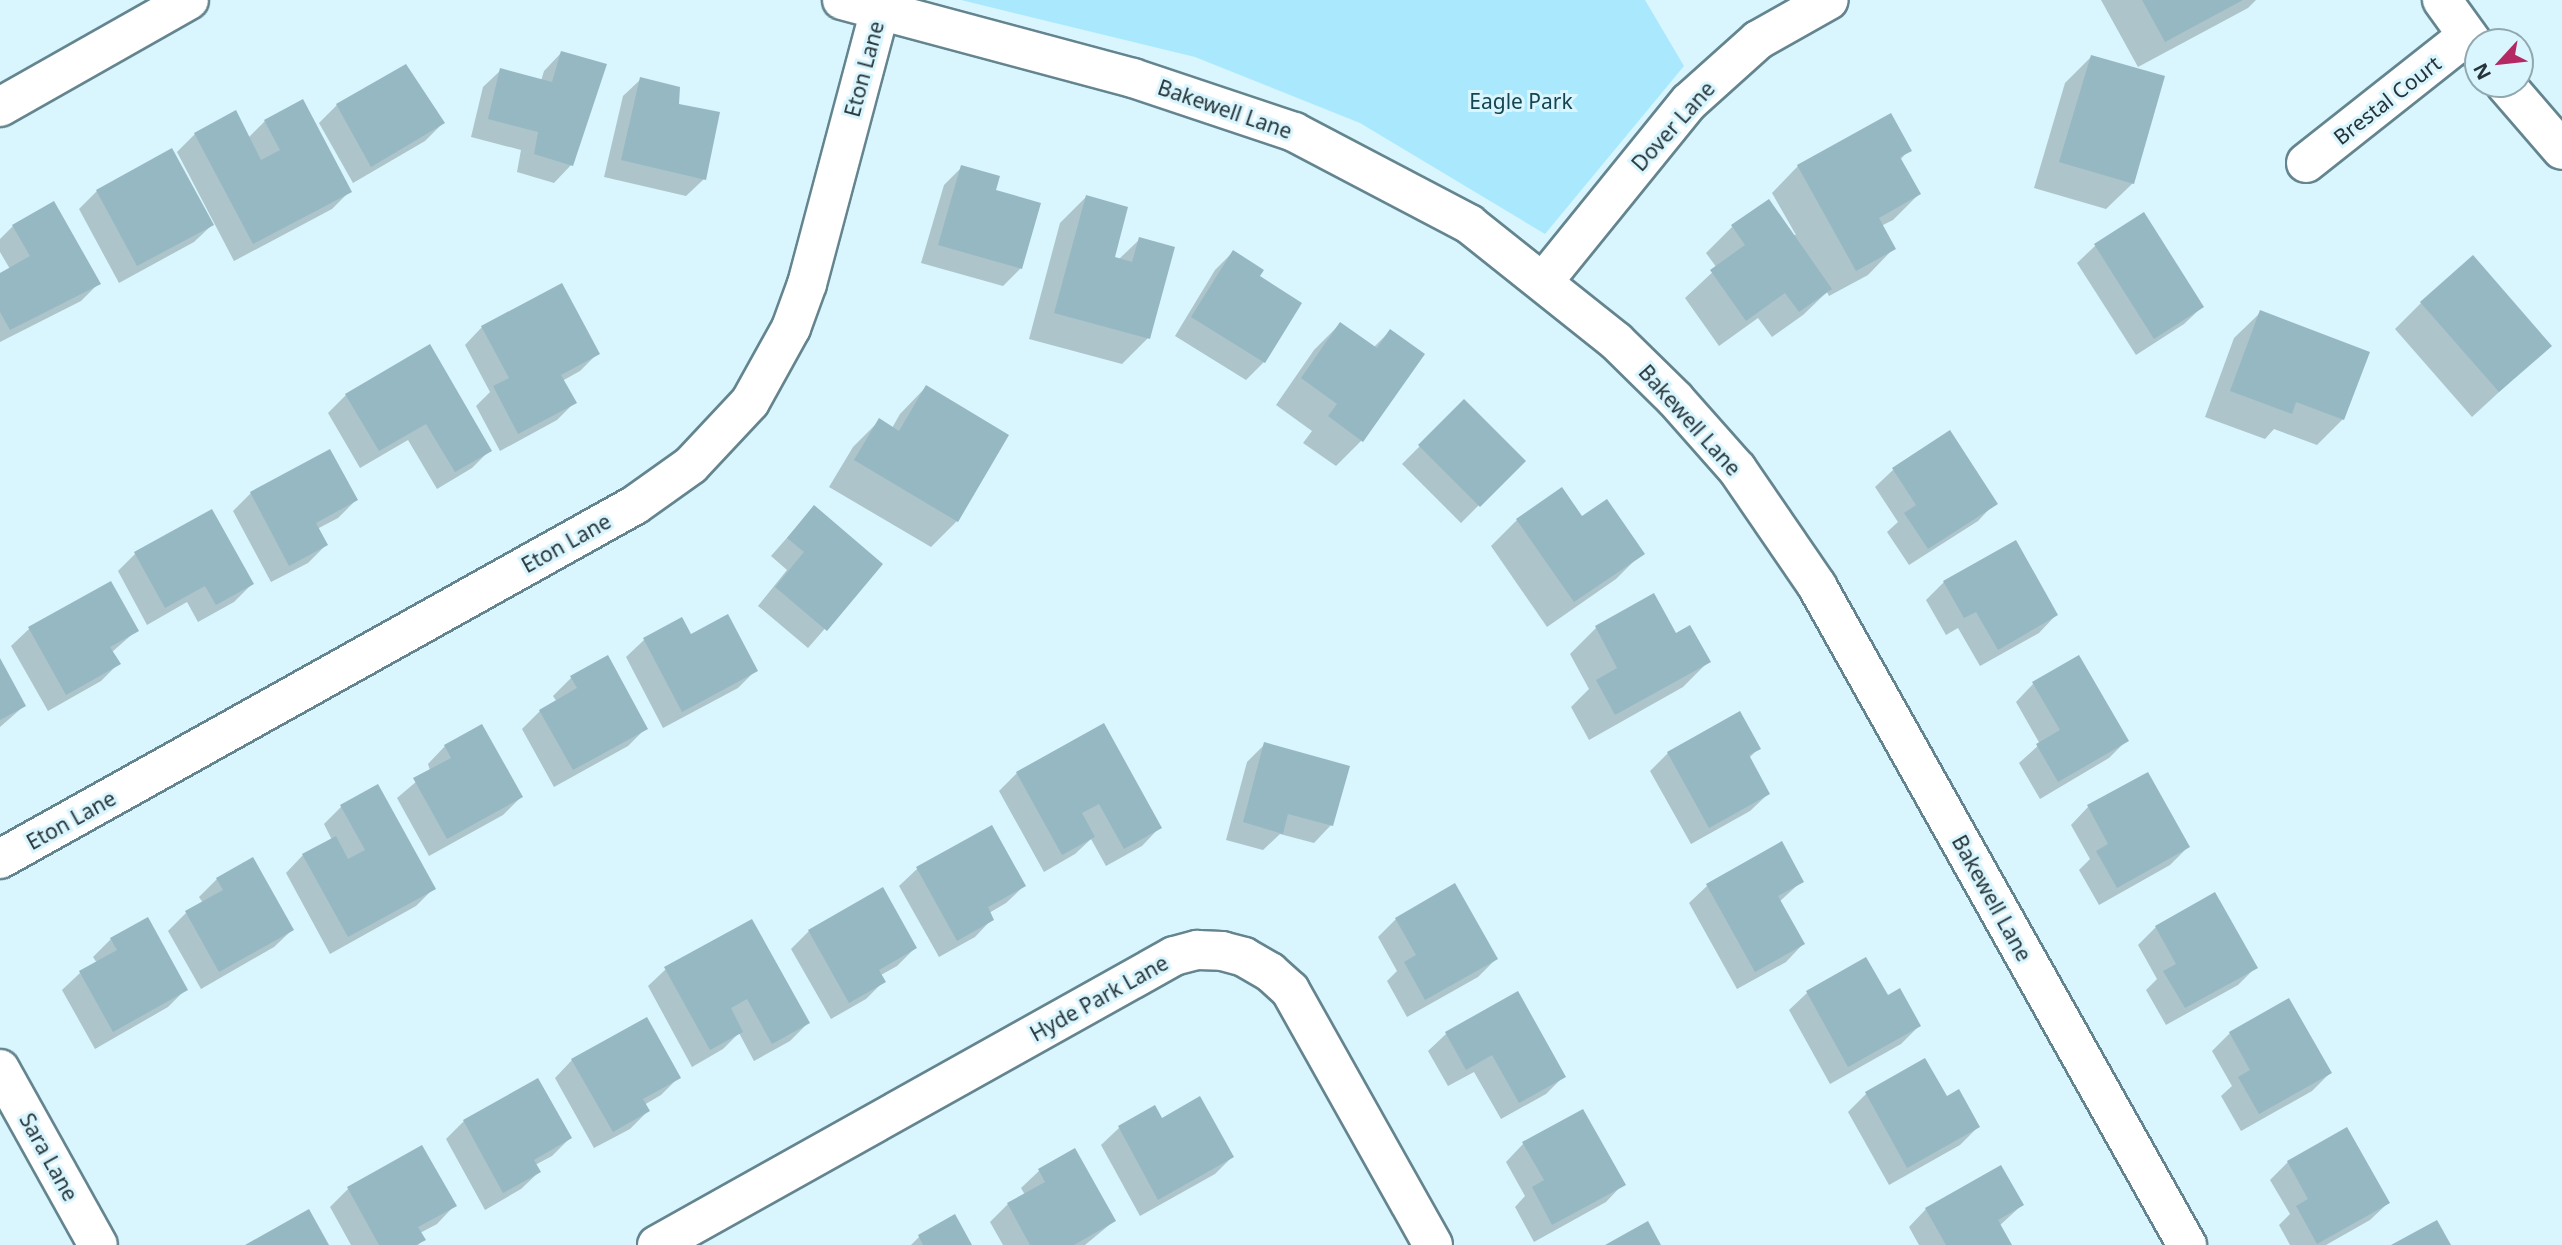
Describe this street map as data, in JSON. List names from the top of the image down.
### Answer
{
  "streets": {
    "street": [
      "Eton Lane",
      "Brestal Court",
      "Bakewell Lane",
      "Dover Lane",
      "Hyde Park Lane",
      "Sara Lane"
    ]
  },
  "crossings": [
    ["Eton Lane", "Bakewell Lane"],
    ["Bakewell Lane", "Dover Lane"]
  ],
  "parks": ["Eagle Park"],
  "north": "bottom left"
}
